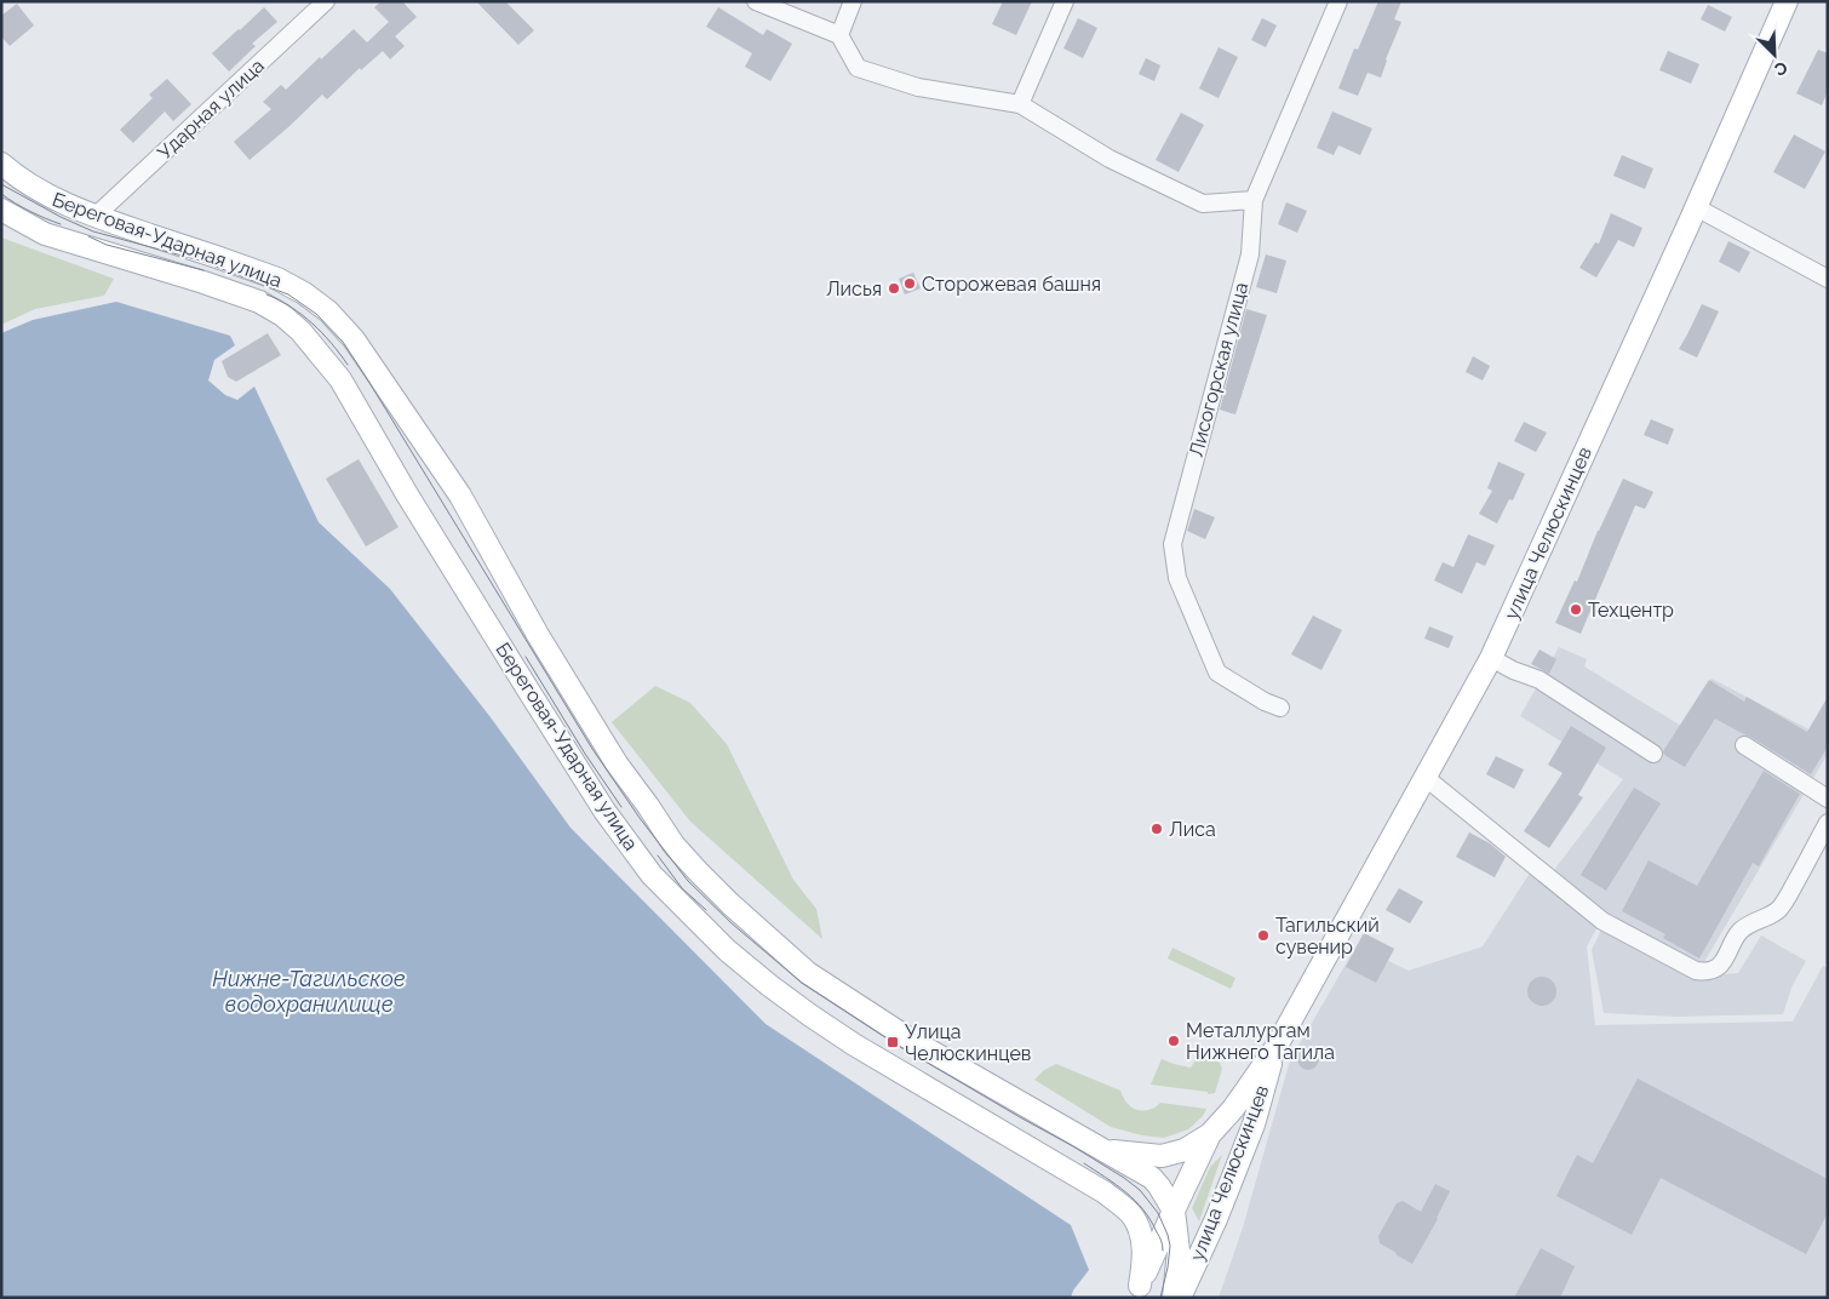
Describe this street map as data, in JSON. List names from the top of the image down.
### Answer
{
  "streets": {
    "main road": ["Береговая-Ударная улица", "улица Челюскинцев"],
    "street": ["Ударная улица", "Лисогорская улица"]
  },
  "crossings": [
    ["Ударная улица", "Береговая-Ударная улица"],
    ["Береговая-Ударная улица", "улица Челюскинцев"]
  ],
  "water": ["Нижне-Тагильское водохранилище"],
  "places": {
    "other": [
      "Сторожевая башня",
      "Лисья",
      "Техцентр",
      "Лиса",
      "Тагильский сувенир",
      "Металлургам Нижнего Тагила"
    ],
    "transit": ["Улица Челюскинцев"]
  },
  "north": "bottom right"
}
